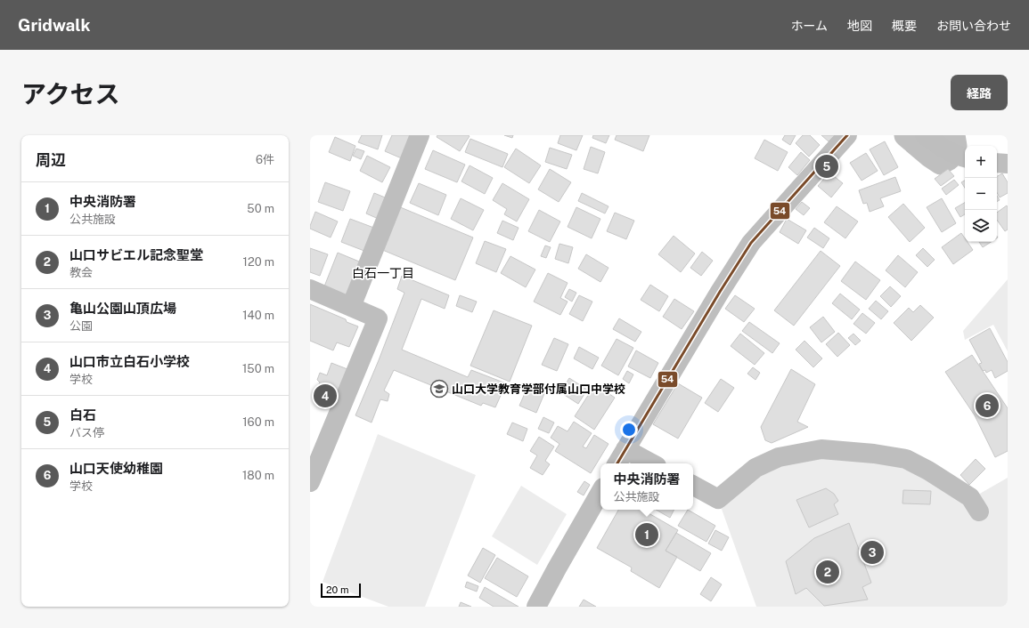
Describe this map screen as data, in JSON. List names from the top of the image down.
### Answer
{
  "districts": ["白石一丁目"],
  "places": {
    "school or university": ["山口大学教育学部付属山口中学校"]
  },
  "lines": ["transit line 54"],
  "scale_bar": "20 m",
  "page": {
    "header": "Gridwalk",
    "nav": [
      "ホーム",
      "地図",
      "概要",
      "お問い合わせ"
    ],
    "title": "アクセス",
    "buttons": "経路",
    "heading": ["周辺", "6件"],
    "map_buttons": ["+", "−"],
    "pins": [
      "5",
      "4",
      "6",
      "1",
      "3",
      "2"
    ],
    "list": [
      {
        "mark": "1",
        "name": "中央消防署",
        "note": "公共施設",
        "value": "50 m"
      },
      {
        "mark": "2",
        "name": "山口サビエル記念聖堂",
        "note": "教会",
        "value": "120 m"
      },
      {
        "mark": "3",
        "name": "亀山公園山頂広場",
        "note": "公園",
        "value": "140 m"
      },
      {
        "mark": "4",
        "name": "山口市立白石小学校",
        "note": "学校",
        "value": "150 m"
      },
      {
        "mark": "5",
        "name": "白石",
        "note": "バス停",
        "value": "160 m"
      },
      {
        "mark": "6",
        "name": "山口天使幼稚園",
        "note": "学校",
        "value": "180 m"
      }
    ],
    "popup": ["中央消防署", "公共施設"],
    "scale": "20 m"
  }
}
